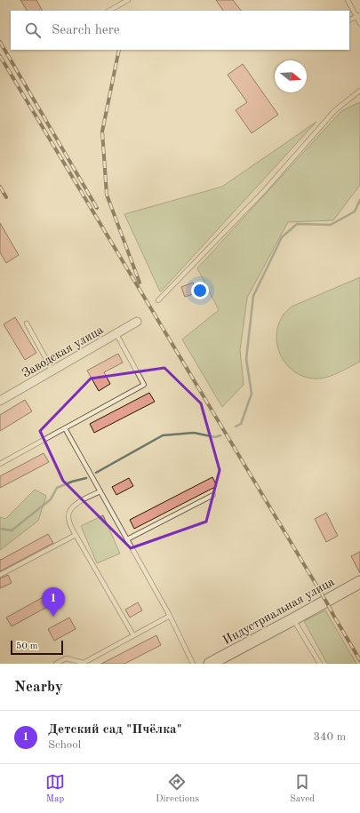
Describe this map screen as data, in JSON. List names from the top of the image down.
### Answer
{
  "streets": {
    "main road": ["Индустриальная улица"],
    "street": ["Заводская улица"]
  },
  "scale_bar": "50 m",
  "north": "right",
  "page": {
    "search": "Search here",
    "pins": "1",
    "scale": "50 m",
    "heading": "Nearby",
    "list": [
      {
        "mark": "1",
        "name": "Детский сад \"Пчёлка\"",
        "note": "School",
        "value": "340 m"
      }
    ],
    "nav": ["Map", "Directions", "Saved"]
  }
}
